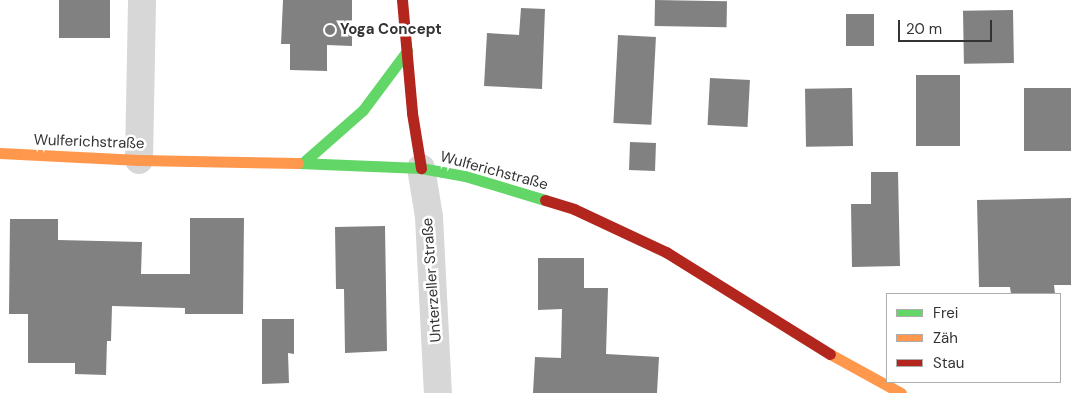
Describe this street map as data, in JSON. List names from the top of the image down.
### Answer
{
  "streets": {
    "main road": ["Wulferichstraße"],
    "street": ["Unterzeller Straße"]
  },
  "crossings": [
    ["Wulferichstraße", "Unterzeller Straße"]
  ],
  "places": ["Yoga Concept"],
  "legend": ["Frei", "Zäh", "Stau"],
  "scale_bar": "20 m"
}
